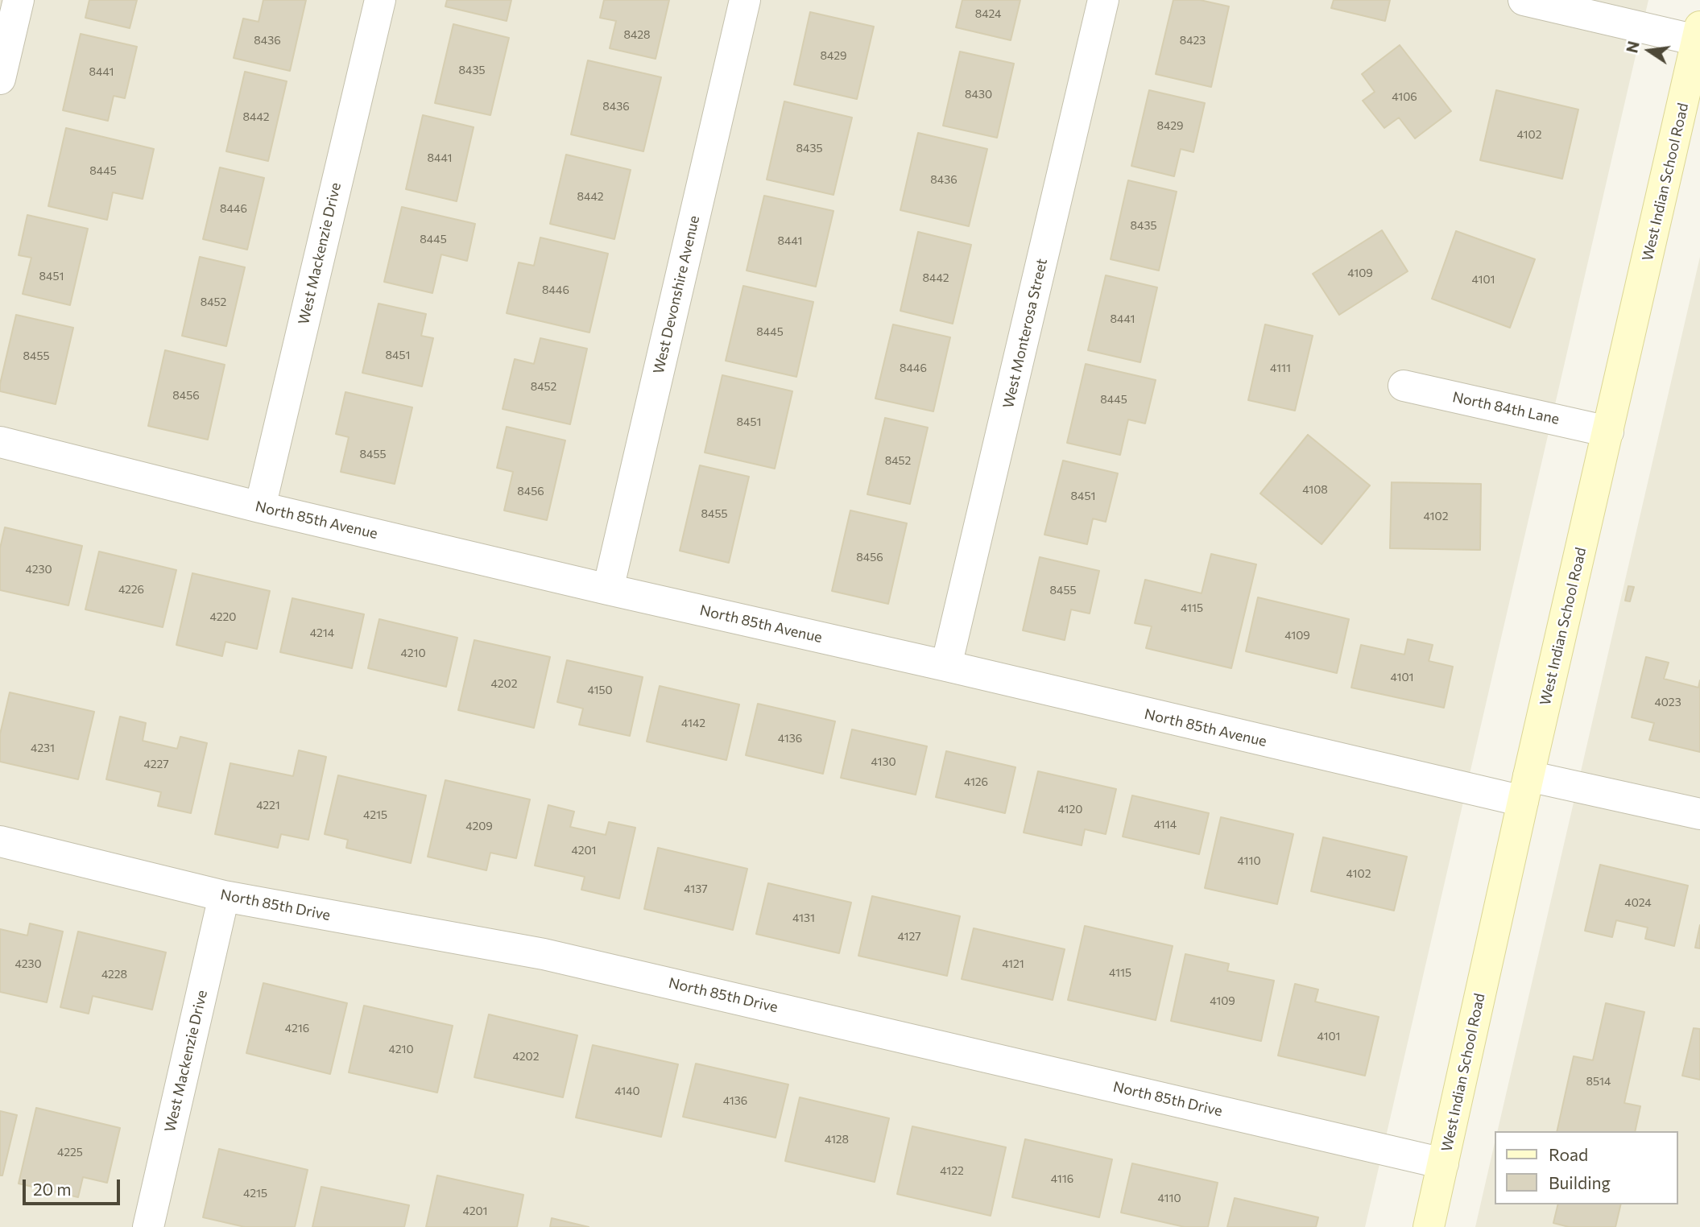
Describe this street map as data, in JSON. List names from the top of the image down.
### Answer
{
  "streets": {
    "main road": ["West Indian School Road"],
    "street": [
      "West Mackenzie Drive",
      "West Devonshire Avenue",
      "West Monterosa Street",
      "North 84th Lane",
      "North 85th Avenue",
      "North 85th Drive"
    ]
  },
  "crossings": [
    ["West Indian School Road", "North 84th Lane"],
    ["West Indian School Road", "North 85th Avenue"],
    ["West Indian School Road", "North 85th Drive"],
    ["West Mackenzie Drive", "North 85th Avenue"],
    ["West Mackenzie Drive", "North 85th Drive"],
    ["West Devonshire Avenue", "North 85th Avenue"],
    ["West Monterosa Street", "North 85th Avenue"]
  ],
  "house_numbers": [
    "8424",
    "8428",
    "8436",
    "8423",
    "8429",
    "8435",
    "8441",
    "8430",
    "4106",
    "8436",
    "8442",
    "8429",
    "4102",
    "8435",
    "8441",
    "8445",
    "8436",
    "8442",
    "8446",
    "8435",
    "8445",
    "8441",
    "4109",
    "8451",
    "8442",
    "4101",
    "8446",
    "8452",
    "8441",
    "8445",
    "8451",
    "8455",
    "8446",
    "4111",
    "8452",
    "8456",
    "8445",
    "8451",
    "8455",
    "8452",
    "4108",
    "8456",
    "8451",
    "8455",
    "4102",
    "8456",
    "4230",
    "4226",
    "8455",
    "4115",
    "4220",
    "4214",
    "4109",
    "4210",
    "4101",
    "4202",
    "4150",
    "4023",
    "4142",
    "4136",
    "4231",
    "4130",
    "4227",
    "4126",
    "4221",
    "4120",
    "4215",
    "4114",
    "4209",
    "4201",
    "4110",
    "4102",
    "4137",
    "4024",
    "4131",
    "4127",
    "4230",
    "4121",
    "4115",
    "4228",
    "4109",
    "4216",
    "4101",
    "4210",
    "4202",
    "8514",
    "4140",
    "4136",
    "4128",
    "4225",
    "4122",
    "4116",
    "4215",
    "4110",
    "4201"
  ],
  "legend": ["Road", "Building"],
  "scale_bar": "20 m",
  "north": "left"
}
